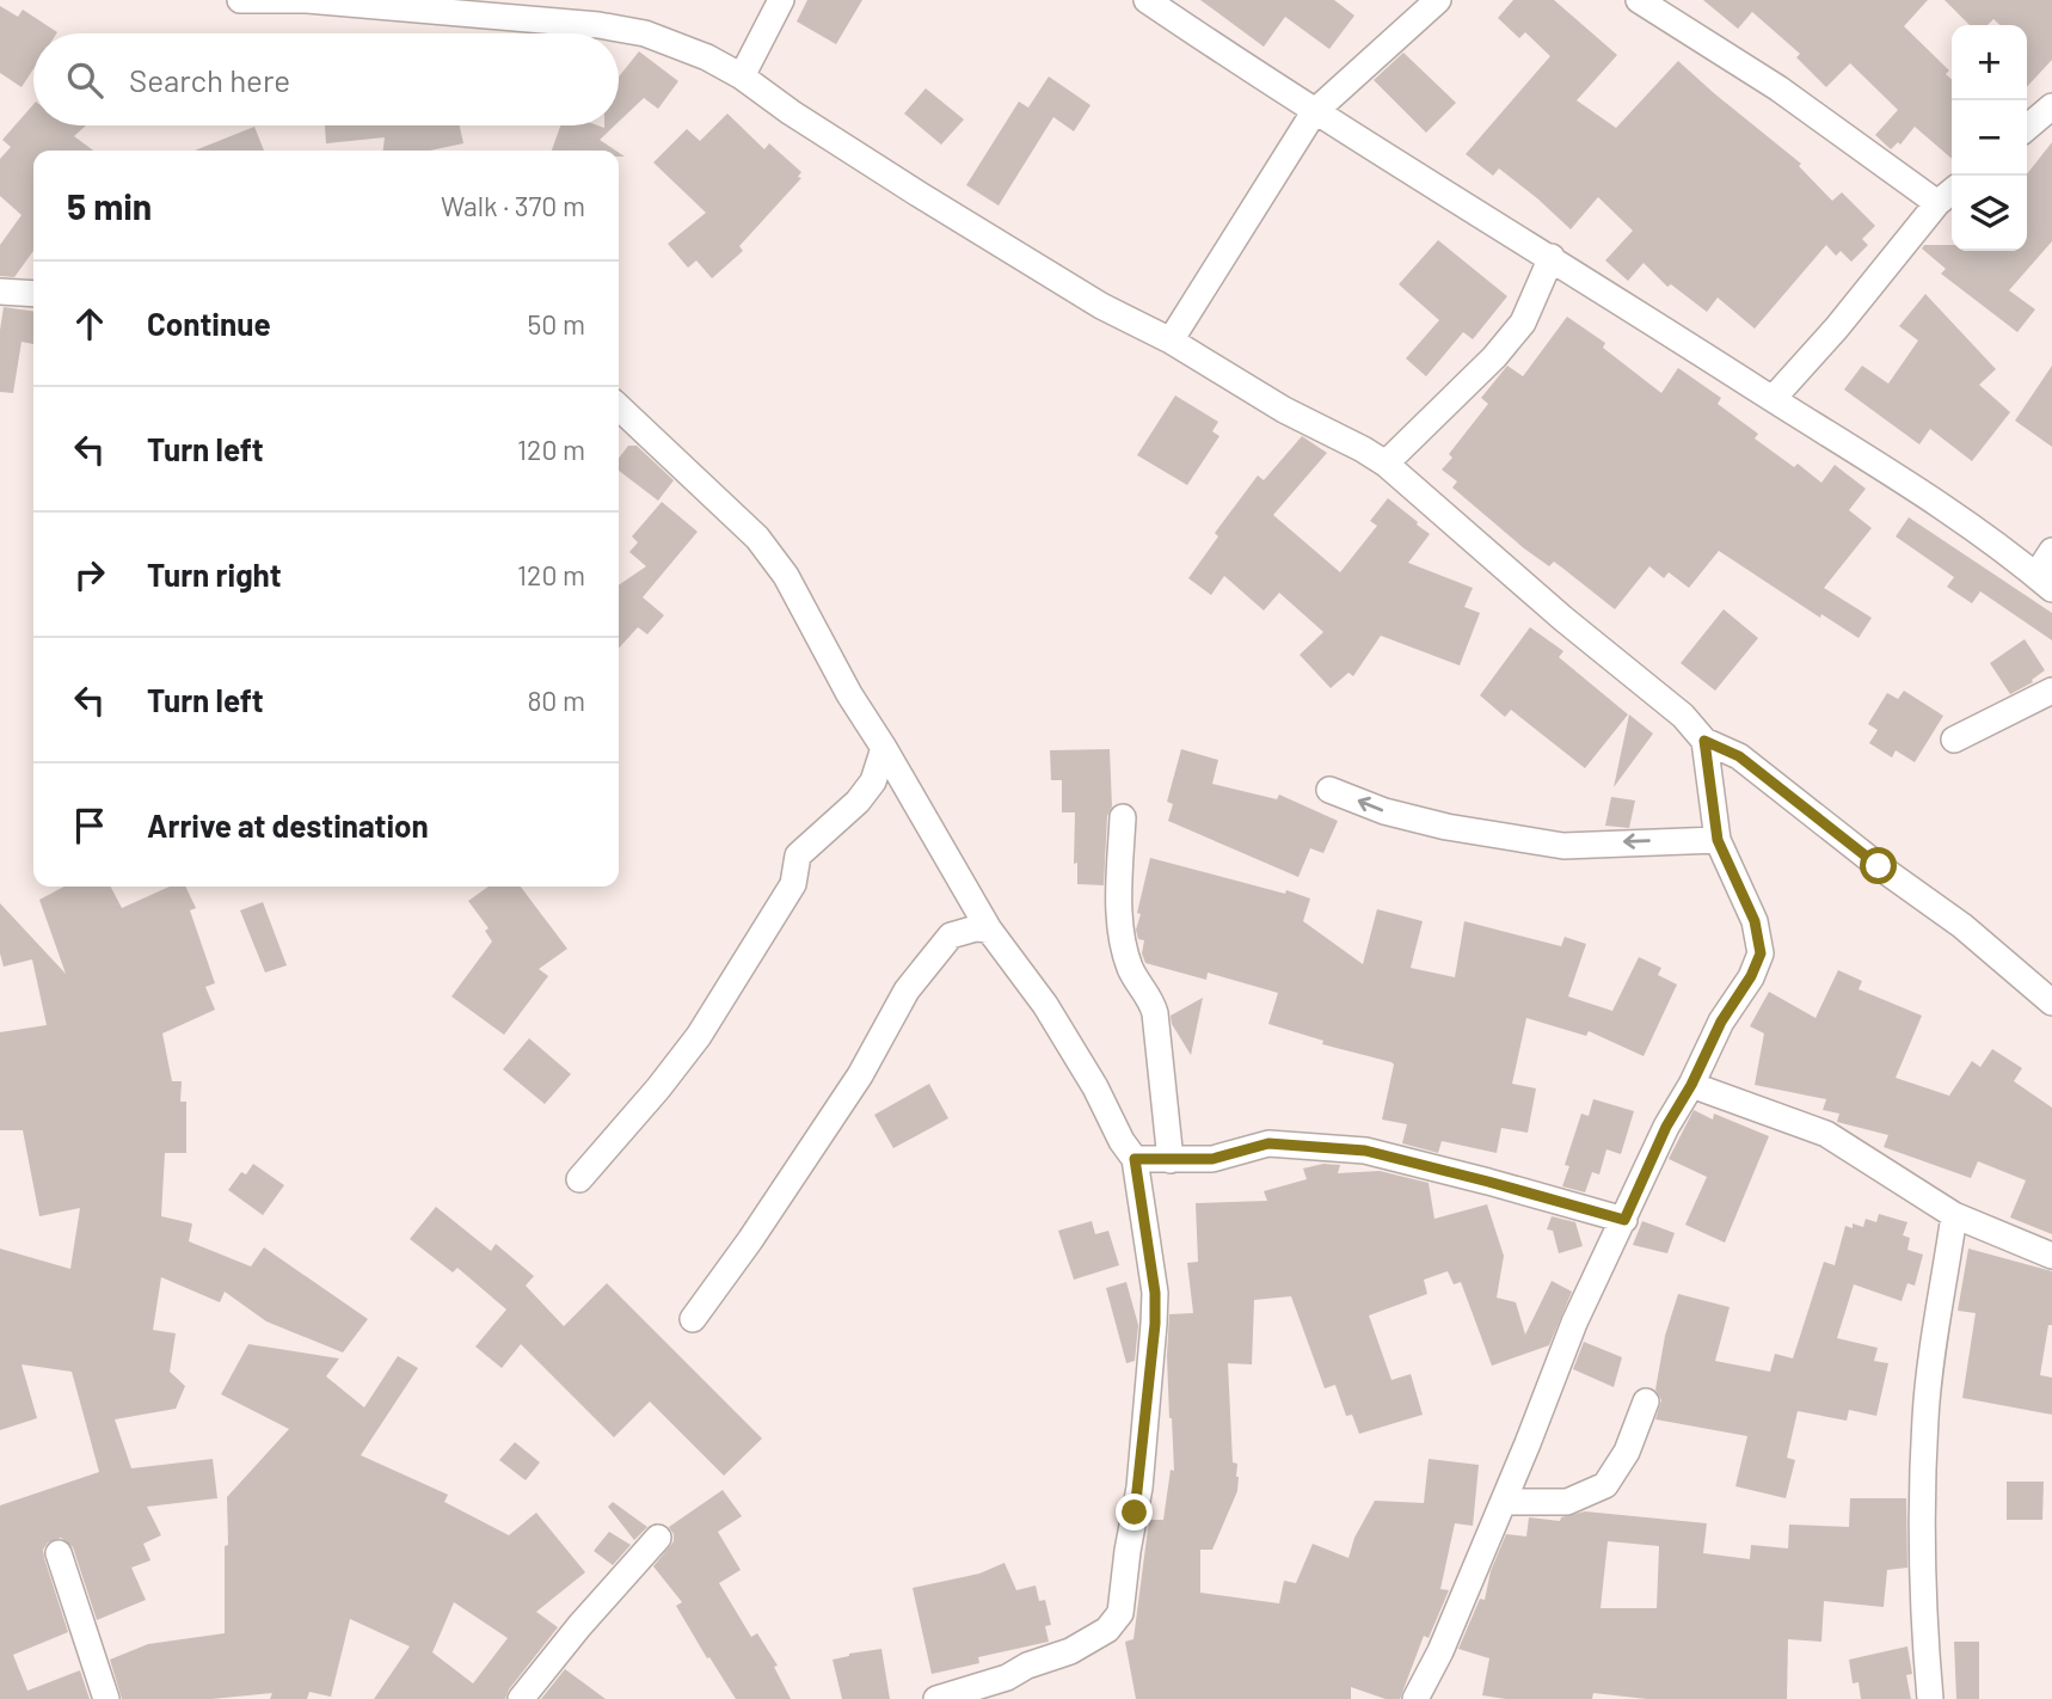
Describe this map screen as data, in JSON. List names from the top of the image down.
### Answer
{
  "page": {
    "map_buttons": ["+", "−"],
    "search": "Search here",
    "heading": ["5 min", "Walk · 370 m"],
    "list": [
      ["Continue", "50 m"],
      ["Turn left", "120 m"],
      ["Turn right", "120 m"],
      ["Turn left", "80 m"],
      "Arrive at destination"
    ]
  }
}
